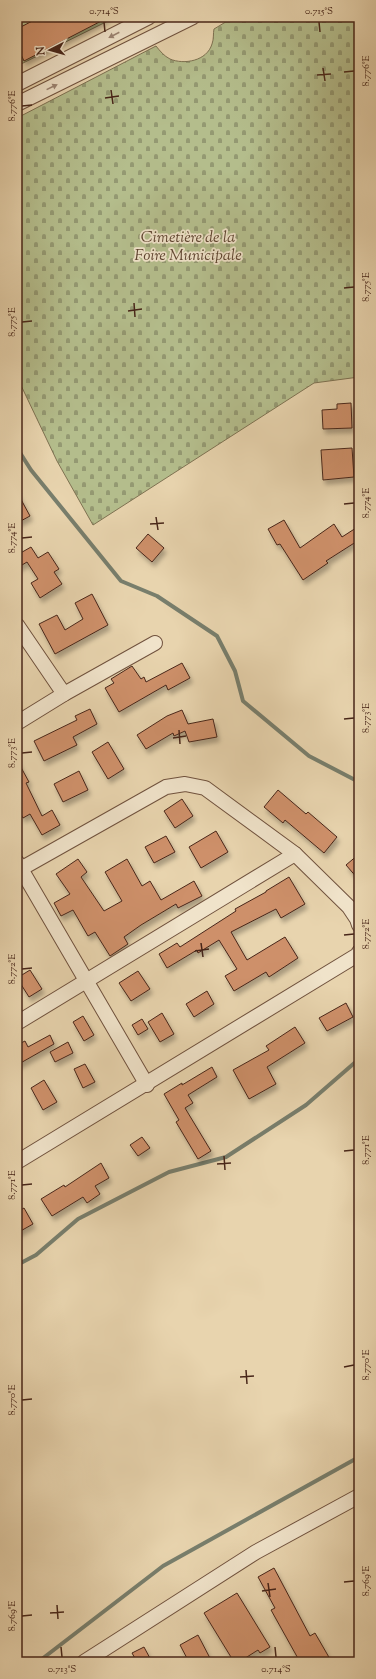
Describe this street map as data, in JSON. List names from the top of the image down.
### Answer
{
  "parks": ["Cimetière de la Foire Municipale"],
  "north": "left",
  "coordinates": [
    "0.714°S",
    "0.715°S",
    "8.776°E",
    "8.775°E",
    "8.774°E",
    "8.773°E",
    "8.772°E",
    "8.771°E",
    "8.770°E",
    "8.769°E",
    "0.713°S"
  ]
}
